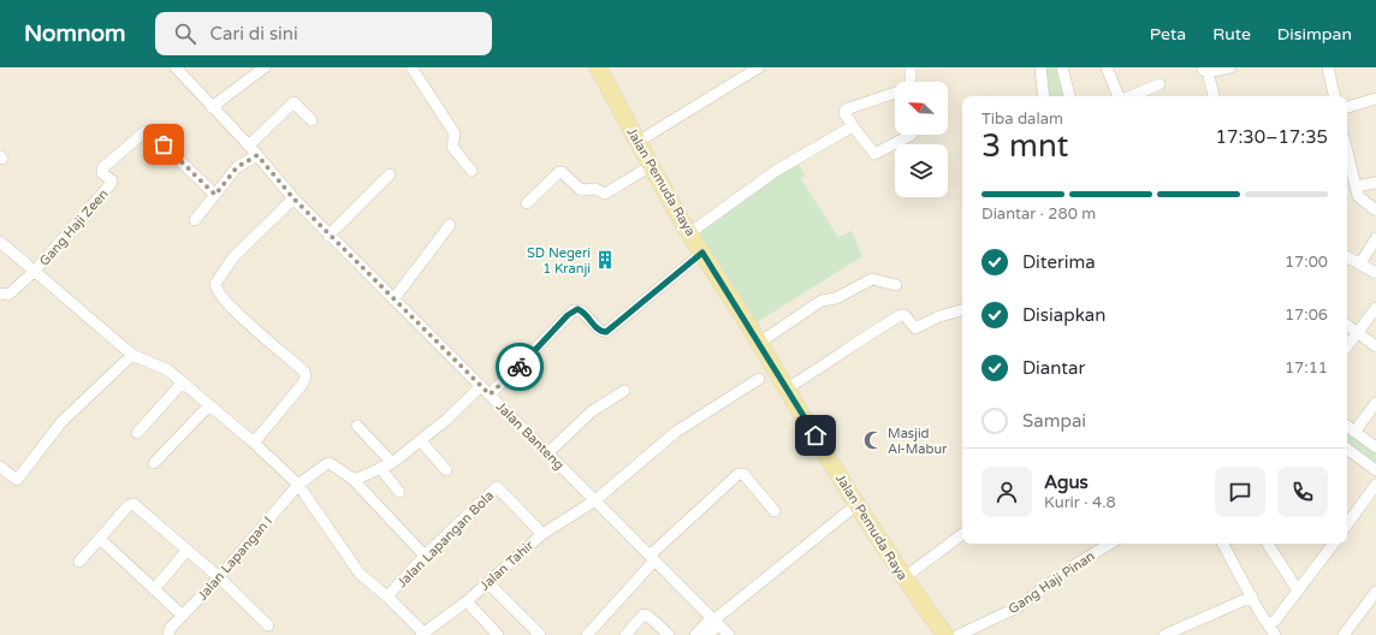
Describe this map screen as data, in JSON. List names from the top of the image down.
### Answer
{
  "streets": {
    "main road": ["Jalan Pemuda Raya"],
    "street": [
      "Gang Haji Zeen",
      "Jalan Banteng",
      "Jalan Lapangan Bola",
      "Jalan Lapangan I",
      "Jalan Tahir",
      "Gang Haji Pinan"
    ]
  },
  "crossings": [
    ["Jalan Banteng", "Jalan Tahir"],
    ["Jalan Lapangan Bola", "Jalan Tahir"]
  ],
  "places": {
    "building": ["SD Negeri 1 Kranji"],
    "mosque": ["Masjid Al-Mabur"]
  },
  "north": "top left",
  "page": {
    "header": "Nomnom",
    "search": "Cari di sini",
    "nav": ["Peta", "Rute", "Disimpan"],
    "heading": ["3 mnt", "Tiba dalam", "17:30–17:35"],
    "panel": ["Agus", "Kurir · 4.8"],
    "bar": "Diantar · 280 m",
    "list": [
      ["Diterima", "17:00"],
      ["Disiapkan", "17:06"],
      ["Diantar", "17:11"],
      "Sampai"
    ]
  }
}
